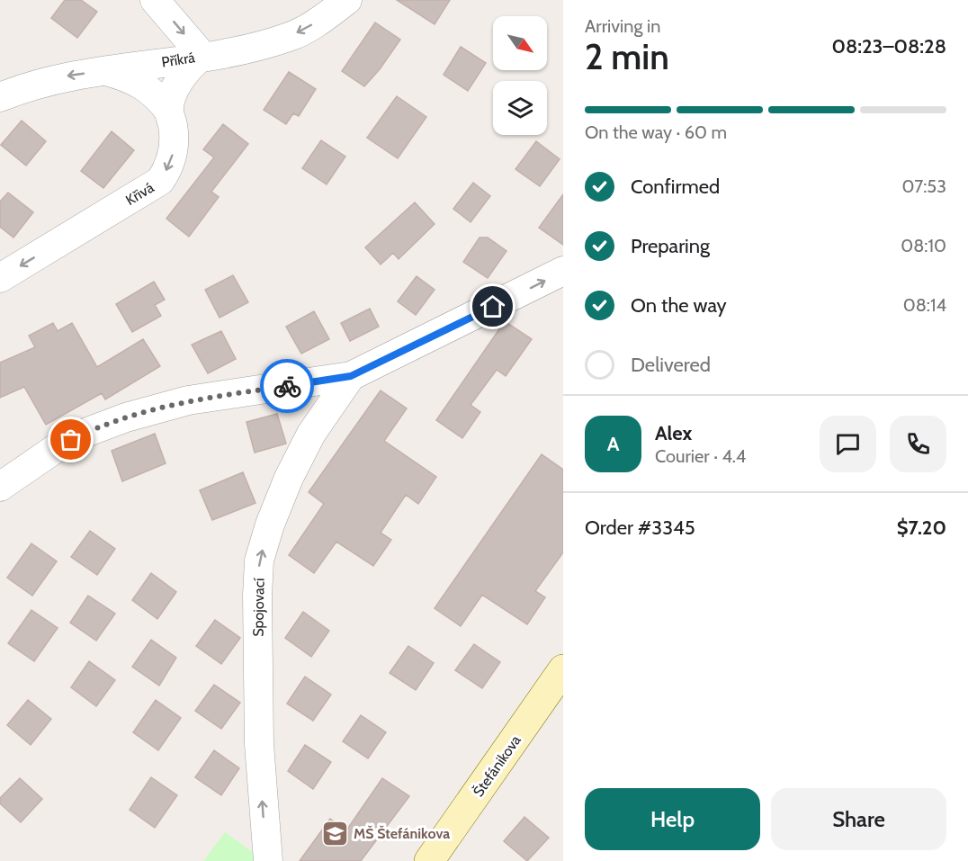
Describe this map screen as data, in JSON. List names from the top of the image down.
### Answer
{
  "streets": {
    "street": [
      "Příkrá",
      "Křivá",
      "Spojovací",
      "Štefánikova"
    ]
  },
  "crossings": [
    ["Příkrá", "Křivá"]
  ],
  "one_way": ["Příkrá", "Křivá", "Spojovací"],
  "places": {
    "school or university": ["MŠ Štefánikova"]
  },
  "north": "bottom right",
  "page": {
    "heading": ["2 min", "Arriving in", "08:23–08:28"],
    "panel": [
      "Alex",
      "Courier · 4.4",
      "Order #3345",
      "$7.20"
    ],
    "bar": "On the way · 60 m",
    "list": [
      ["Confirmed", "07:53"],
      ["Preparing", "08:10"],
      ["On the way", "08:14"],
      "Delivered"
    ],
    "round": "A",
    "buttons": ["Help", "Share"]
  }
}
